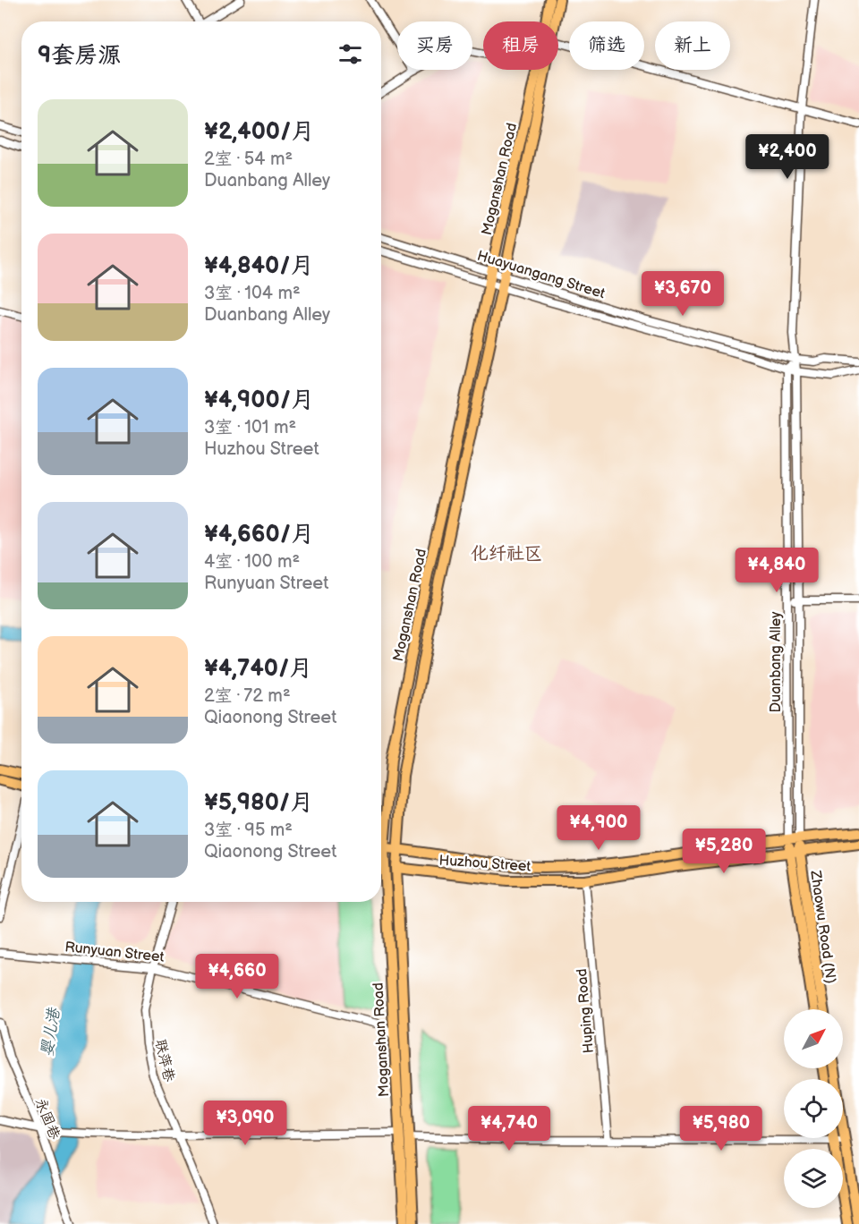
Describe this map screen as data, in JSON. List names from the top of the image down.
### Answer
{
  "streets": {
    "main road": ["Moganshan Road", "Huzhou Street", "Zhaowu Road (N)"],
    "street": [
      "Huayuangang Street",
      "Duanbang Alley",
      "Runyuan Street",
      "Huping Road",
      "联萍巷",
      "永固巷"
    ]
  },
  "crossings": [
    ["Moganshan Road", "Huayuangang Street"],
    ["Moganshan Road", "Huzhou Street"],
    ["Moganshan Road", "Runyuan Street"],
    ["Huayuangang Street", "Duanbang Alley"],
    ["Duanbang Alley", "Huzhou Street"],
    ["Duanbang Alley", "Zhaowu Road (N)"],
    ["Huzhou Street", "Zhaowu Road (N)"],
    ["Huzhou Street", "Huping Road"],
    ["Runyuan Street", "联萍巷"]
  ],
  "districts": ["化纤社区"],
  "water": ["婴儿港"],
  "north": "top right",
  "page": {
    "chip": [
      "买房",
      "租房",
      "筛选",
      "新上"
    ],
    "heading": "9套房源",
    "list": [
      {
        "name": "¥2,400/月",
        "note": "2室 · 54 m² · Duanbang Alley"
      },
      {
        "name": "¥4,840/月",
        "note": "3室 · 104 m² · Duanbang Alley"
      },
      {
        "name": "¥4,900/月",
        "note": "3室 · 101 m² · Huzhou Street"
      },
      {
        "name": "¥4,660/月",
        "note": "4室 · 100 m² · Runyuan Street"
      },
      {
        "name": "¥4,740/月",
        "note": "2室 · 72 m² · Qiaonong Street"
      },
      {
        "name": "¥5,980/月",
        "note": "3室 · 95 m² · Qiaonong Street"
      }
    ],
    "price": [
      "¥2,400",
      "¥3,670",
      "¥4,840",
      "¥4,900",
      "¥5,280",
      "¥4,660",
      "¥3,090",
      "¥4,740",
      "¥5,980"
    ]
  }
}
